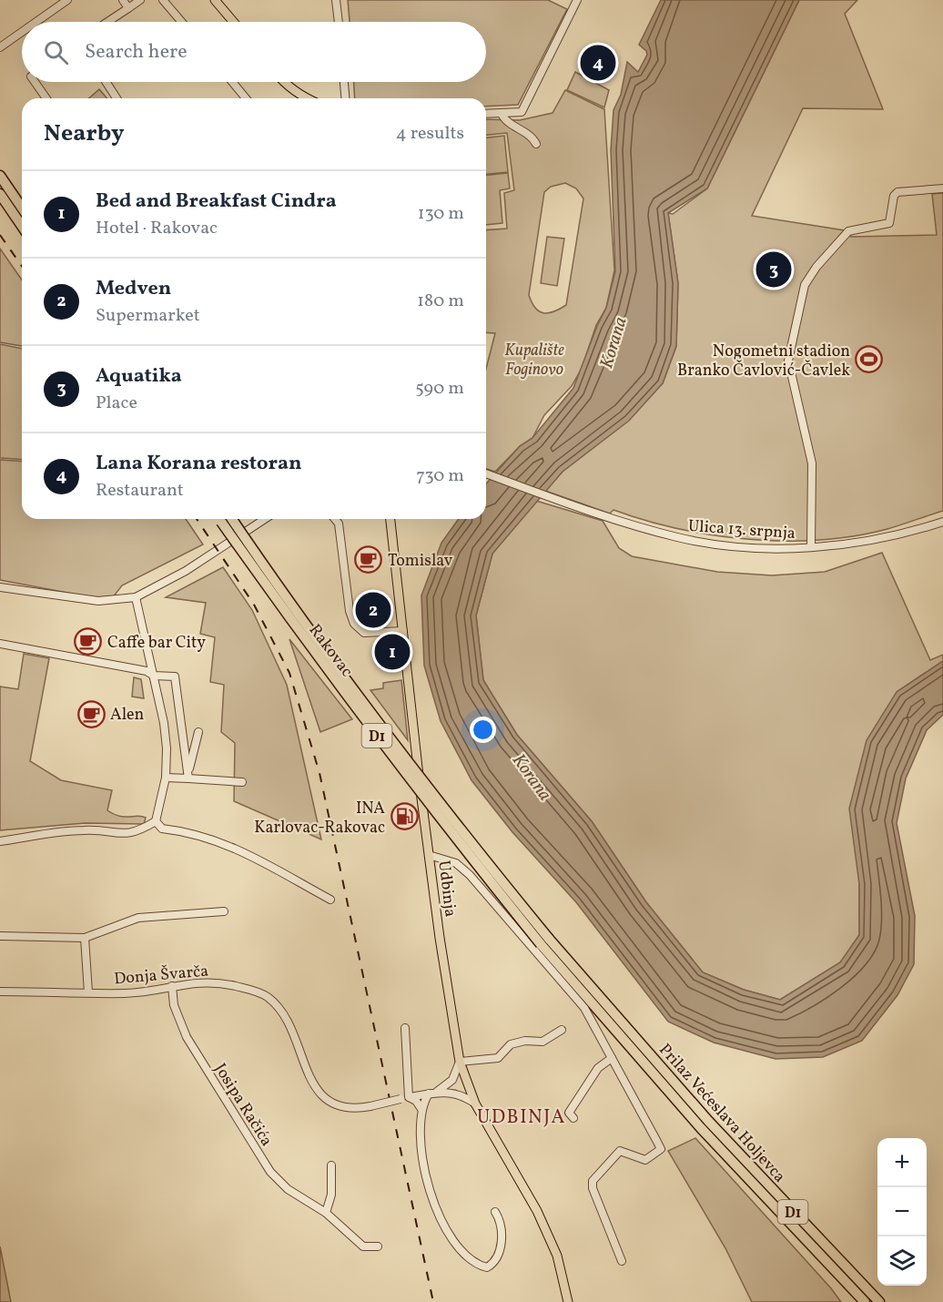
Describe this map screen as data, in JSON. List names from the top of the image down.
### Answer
{
  "streets": {
    "highway": ["Rakovac", "D1", "Prilaz Većeslava Holjevca"],
    "main road": ["Udbinja"],
    "street": ["Ulica 13. srpnja", "Donja Švarča", "Josipa Račića"]
  },
  "crossings": [
    ["Rakovac", "Prilaz Većeslava Holjevca"],
    ["Donja Švarča", "Josipa Račića"]
  ],
  "districts": ["UDBINJA"],
  "water": ["Korana"],
  "parks": ["Kupalište Foginovo"],
  "places": {
    "sports": ["Nogometni stadion Branko Čavlović-Čavlek"],
    "cafe": ["Tomislav", "Caffe bar City", "Alen"],
    "fuel station": ["INA Karlovac-Rakovac"]
  },
  "page": {
    "search": "Search here",
    "pins": [
      "4",
      "3",
      "2",
      "1"
    ],
    "heading": ["Nearby", "4 results"],
    "list": [
      {
        "mark": "1",
        "name": "Bed and Breakfast Cindra",
        "note": "Hotel · Rakovac",
        "value": "130 m"
      },
      {
        "mark": "2",
        "name": "Medven",
        "note": "Supermarket",
        "value": "180 m"
      },
      {
        "mark": "3",
        "name": "Aquatika",
        "note": "Place",
        "value": "590 m"
      },
      {
        "mark": "4",
        "name": "Lana Korana restoran",
        "note": "Restaurant",
        "value": "730 m"
      }
    ],
    "map_buttons": ["+", "−"]
  }
}
